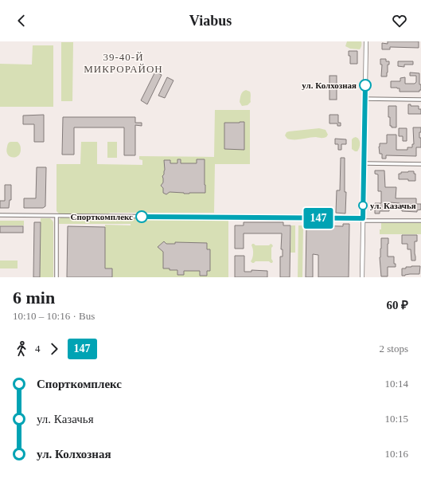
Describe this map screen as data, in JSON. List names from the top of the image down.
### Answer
{
  "districts": ["39-40-Й МИКРОРАЙОН"],
  "places": ["ул. Колхозная", "ул. Казачья", "Спорткомплекс"],
  "lines": ["bus line 147"],
  "page": {
    "header": "Viabus",
    "on_map": "147",
    "heading": ["6 min", "10:10 – 10:16 · Bus", "60 ₽"],
    "legs": ["4", "147", "2 stops"],
    "list": [
      {
        "name": "Спорткомплекс",
        "value": "10:14"
      },
      {
        "name": "ул. Казачья",
        "value": "10:15"
      },
      {
        "name": "ул. Колхозная",
        "value": "10:16"
      }
    ]
  }
}
